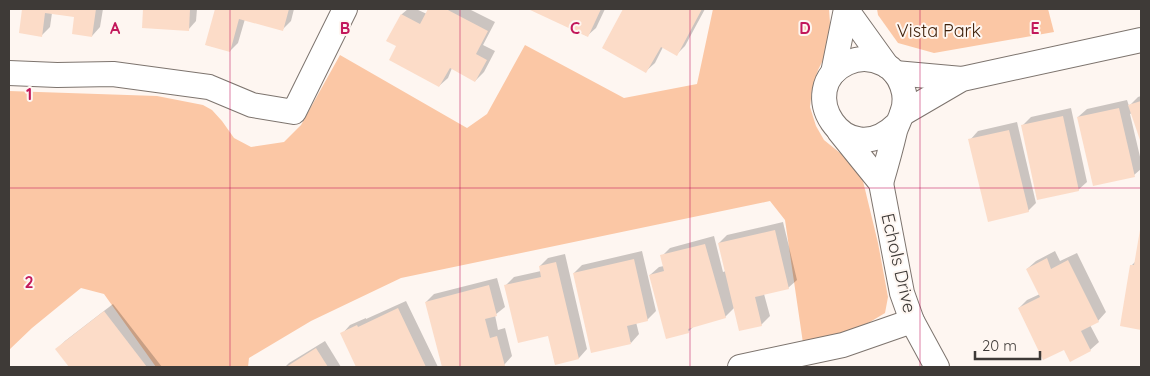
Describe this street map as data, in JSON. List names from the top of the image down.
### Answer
{
  "streets": {
    "street": ["Echols Drive"]
  },
  "parks": ["Vista Park"],
  "scale_bar": "20 m",
  "grid": {
    "columns": [
      "A",
      "B",
      "C",
      "D",
      "E"
    ],
    "rows": ["1", "2"]
  }
}
